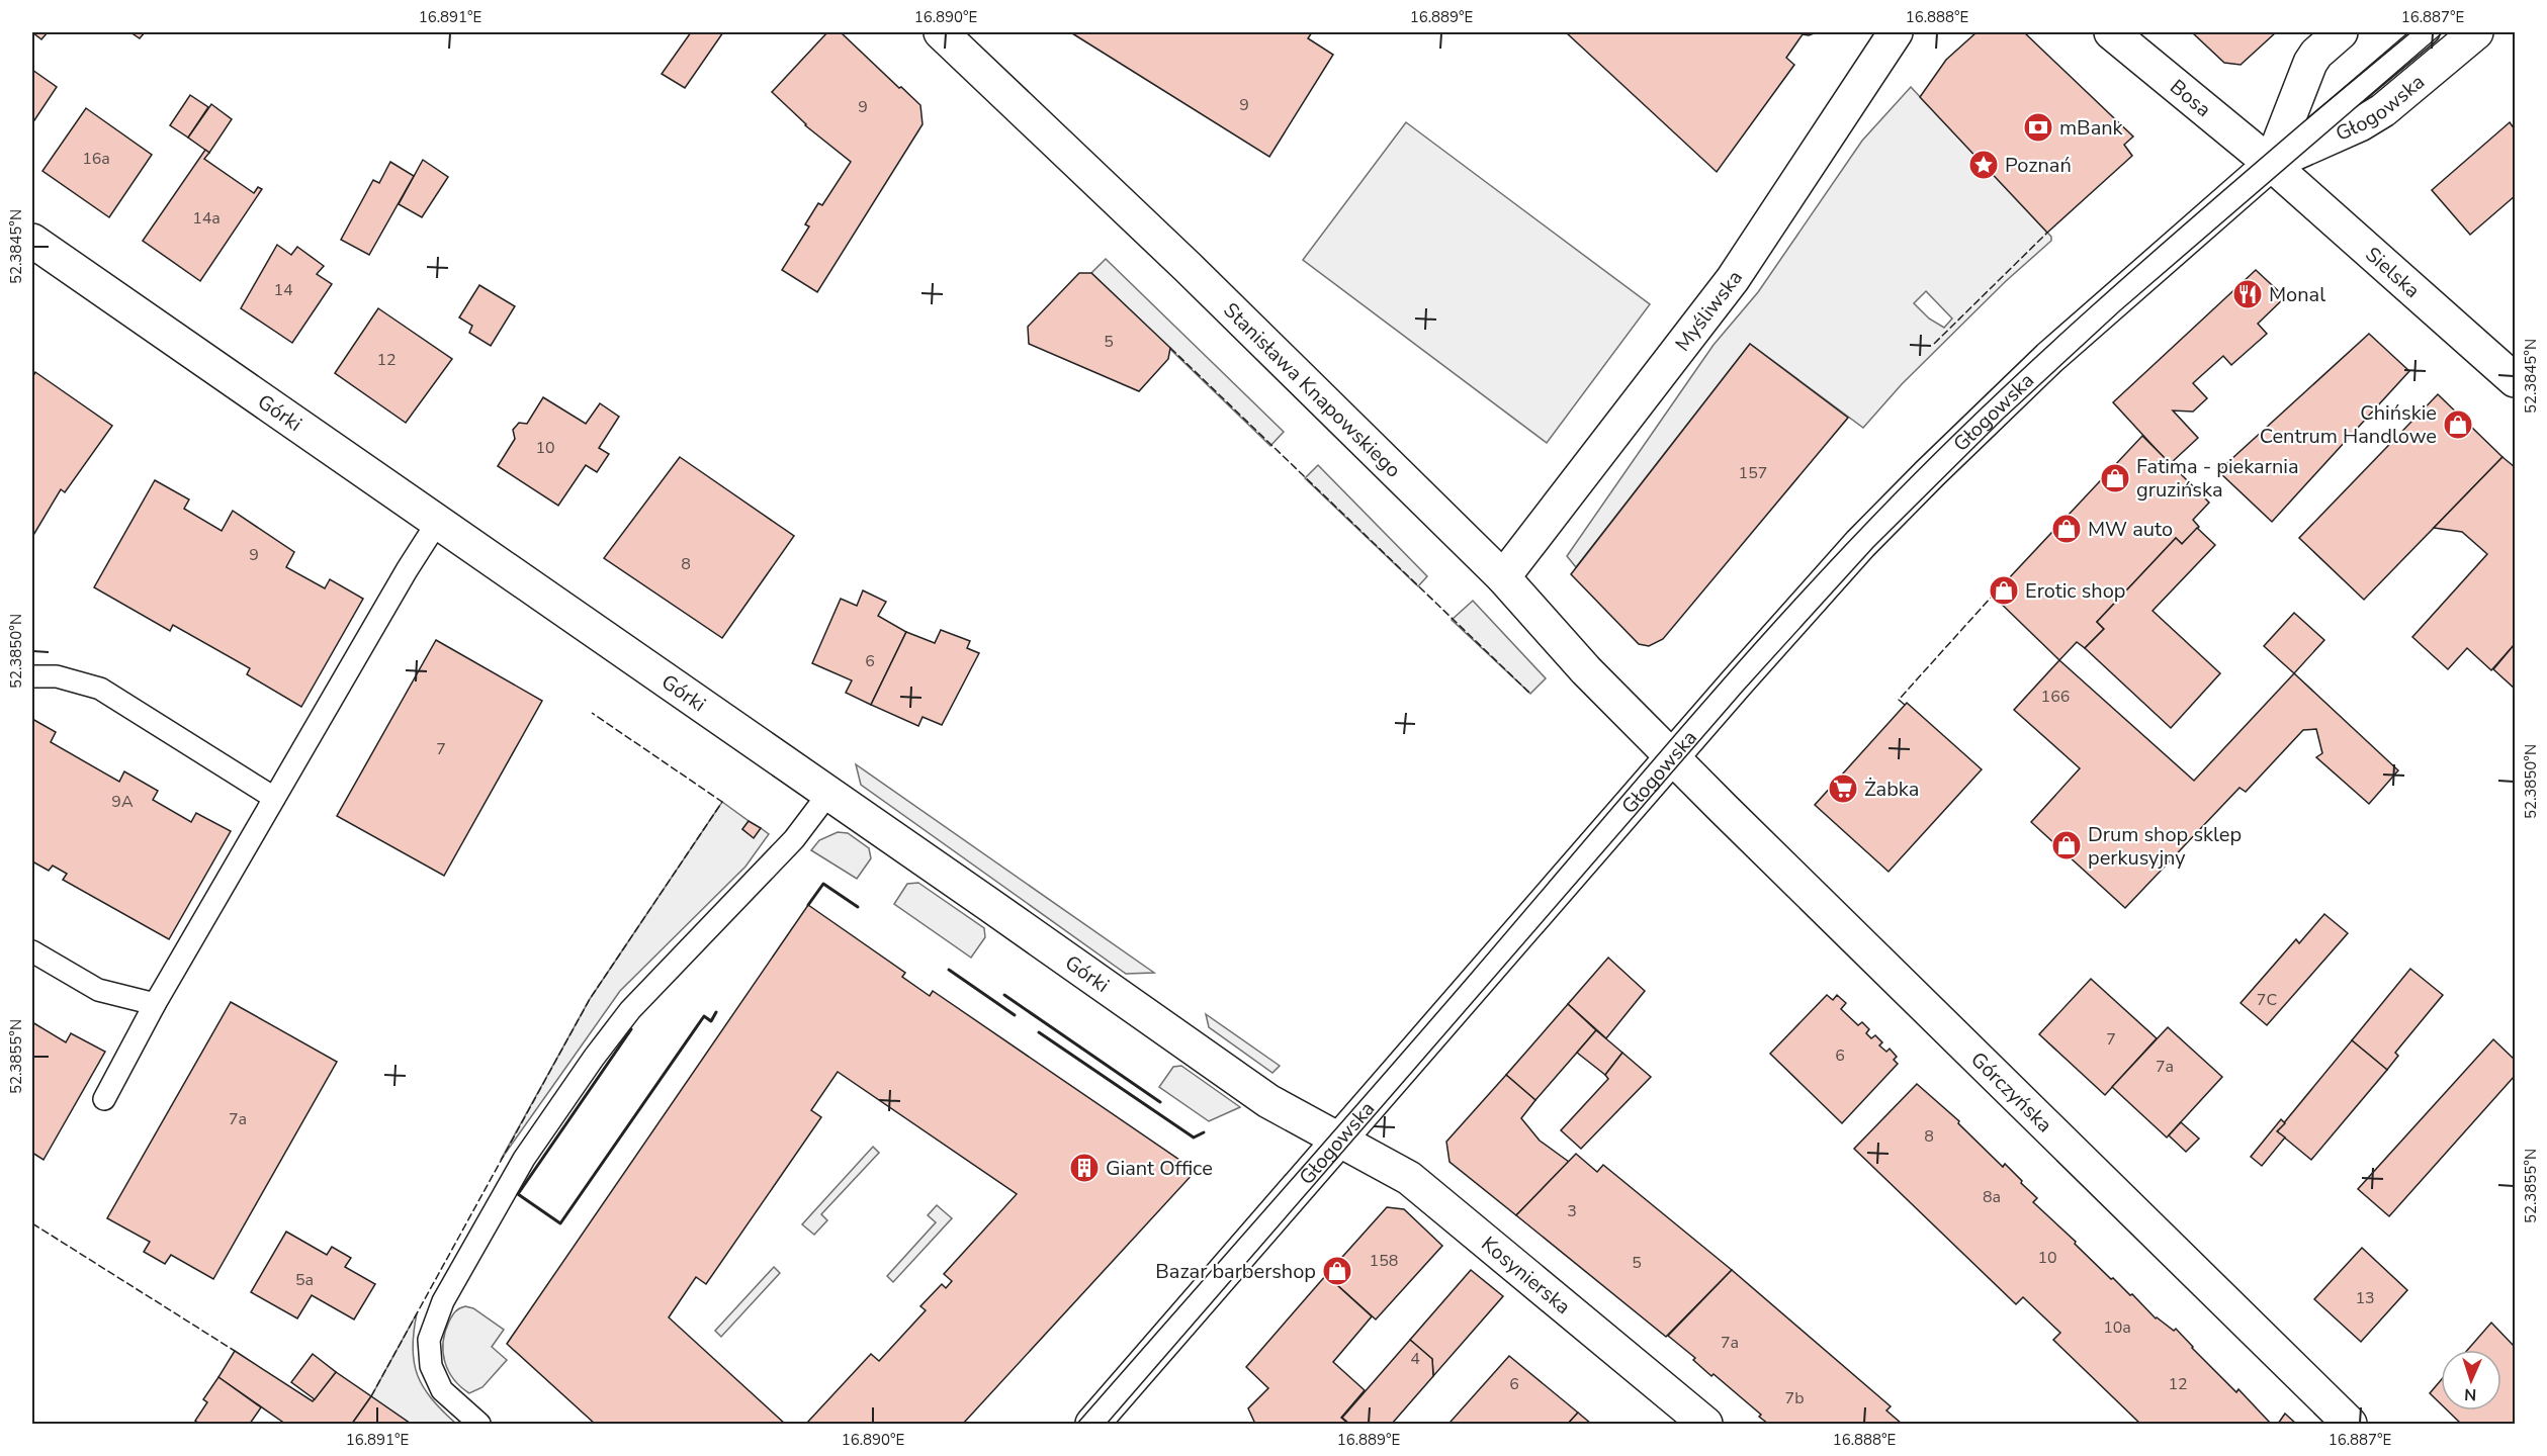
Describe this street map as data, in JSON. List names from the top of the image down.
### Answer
{
  "streets": {
    "street": [
      "Bosa",
      "Głogowska",
      "Sielska",
      "Myśliwska",
      "Stanisława Knapowskiego",
      "Górki",
      "Górczyńska",
      "Kosynierska"
    ]
  },
  "crossings": [
    ["Bosa", "Głogowska"],
    ["Bosa", "Sielska"],
    ["Głogowska", "Sielska"],
    ["Głogowska", "Stanisława Knapowskiego"],
    ["Głogowska", "Górki"],
    ["Głogowska", "Górczyńska"],
    ["Głogowska", "Kosynierska"],
    ["Myśliwska", "Stanisława Knapowskiego"],
    ["Stanisława Knapowskiego", "Górczyńska"],
    ["Górki", "Kosynierska"]
  ],
  "places": {
    "bank": ["mBank"],
    "place": ["Poznań"],
    "restaurant": ["Monal"],
    "shop": [
      "Chińskie Centrum Handlowe",
      "Fatima - piekarnia gruzińska",
      "MW auto",
      "Erotic shop",
      "Drum shop sklep perkusyjny",
      "Bazar barbershop"
    ],
    "supermarket": ["Żabka"],
    "building": ["Giant Office"]
  },
  "house_numbers": [
    "9",
    "9",
    "16a",
    "14a",
    "14",
    "5",
    "12",
    "10",
    "157",
    "9",
    "8",
    "6",
    "166",
    "7",
    "9A",
    "7C",
    "7",
    "6",
    "7a",
    "7a",
    "8",
    "8a",
    "3",
    "10",
    "158",
    "5",
    "5a",
    "13",
    "10a",
    "7a",
    "4",
    "6",
    "12",
    "7b"
  ],
  "north": "bottom",
  "coordinates": [
    "16.891°E",
    "16.890°E",
    "16.889°E",
    "16.888°E",
    "16.887°E",
    "52.3845°N",
    "52.3850°N",
    "52.3855°N"
  ]
}
